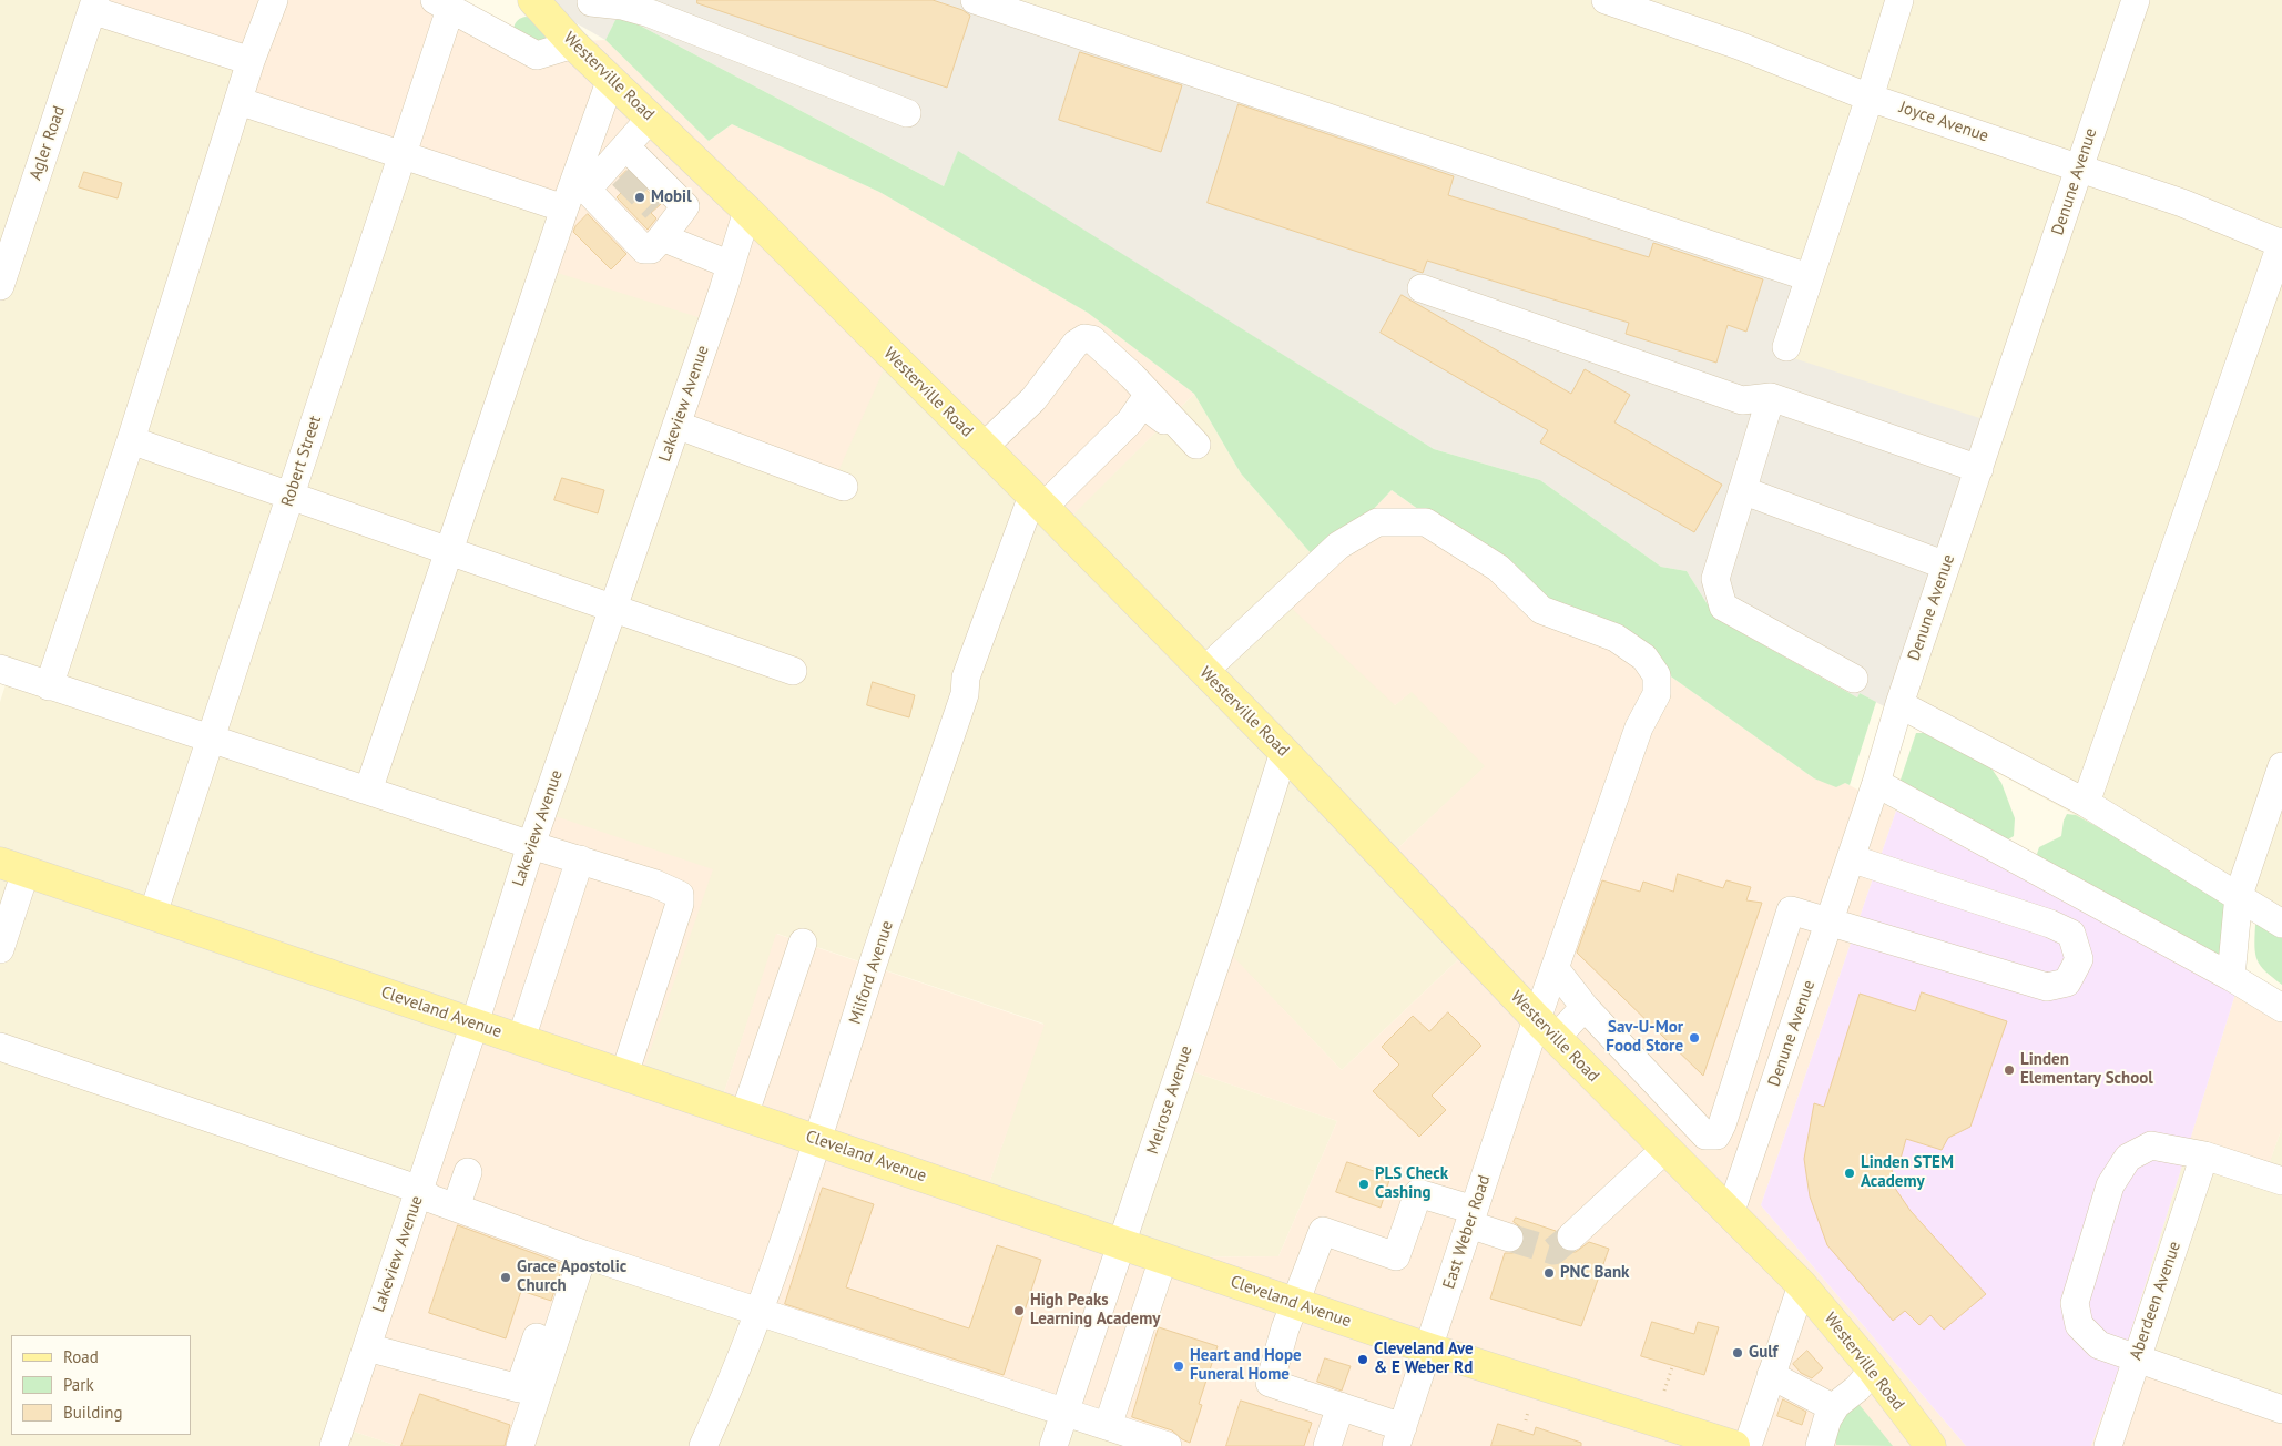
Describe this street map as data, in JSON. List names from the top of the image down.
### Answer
{
  "streets": {
    "main road": ["Westerville Road", "Cleveland Avenue"],
    "street": [
      "Joyce Avenue",
      "Agler Road",
      "Denune Avenue",
      "Lakeview Avenue",
      "Robert Street",
      "Milford Avenue",
      "Melrose Avenue",
      "East Weber Road",
      "Aberdeen Avenue"
    ]
  },
  "crossings": [
    ["Westerville Road", "Denune Avenue"],
    ["Westerville Road", "Lakeview Avenue"],
    ["Westerville Road", "Milford Avenue"],
    ["Westerville Road", "Melrose Avenue"],
    ["Westerville Road", "East Weber Road"],
    ["Joyce Avenue", "Denune Avenue"],
    ["Lakeview Avenue", "Cleveland Avenue"],
    ["Robert Street", "Cleveland Avenue"],
    ["Milford Avenue", "Cleveland Avenue"],
    ["Cleveland Avenue", "Melrose Avenue"],
    ["Cleveland Avenue", "East Weber Road"]
  ],
  "places": [
    "Mobil",
    "Sav-U-Mor Food Store",
    "Linden Elementary School",
    "Linden STEM Academy",
    "PLS Check Cashing",
    "PNC Bank",
    "Grace Apostolic Church",
    "High Peaks Learning Academy",
    "Gulf",
    "Cleveland Ave & E Weber Rd",
    "Heart and Hope Funeral Home"
  ],
  "legend": ["Road", "Park", "Building"]
}
